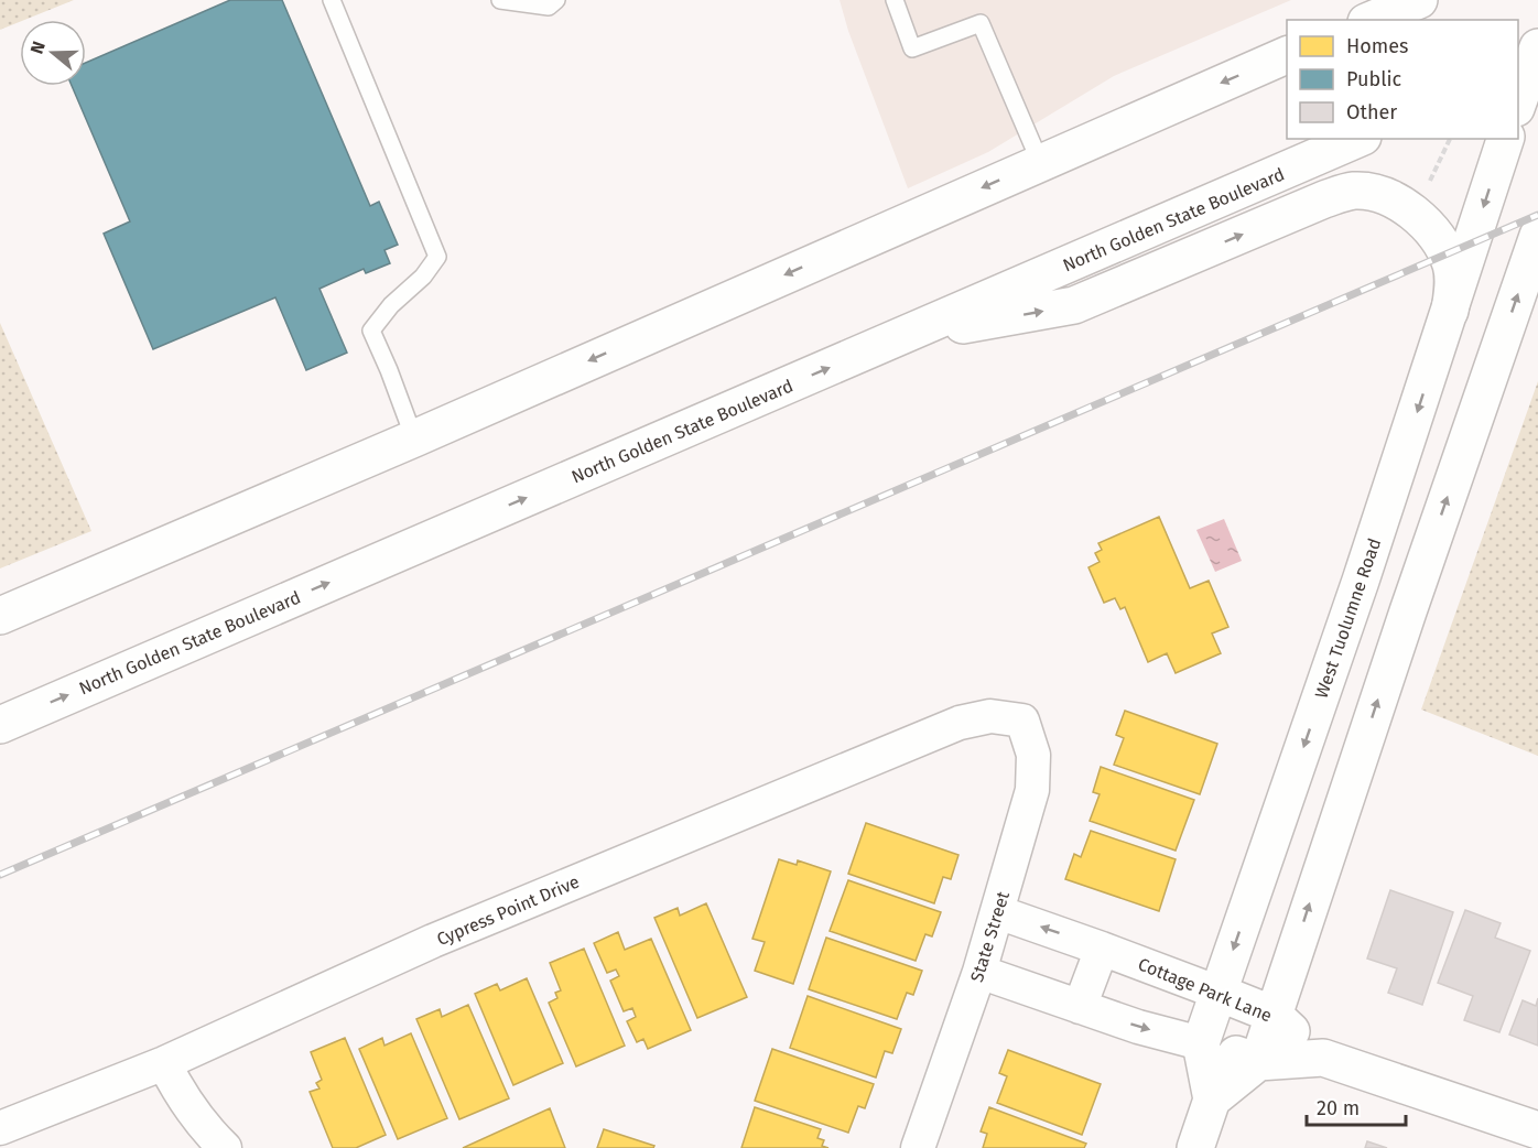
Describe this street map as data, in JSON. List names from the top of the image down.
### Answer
{
  "streets": {
    "main road": ["North Golden State Boulevard", "West Tuolumne Road", "Cottage Park Lane"],
    "street": ["Cypress Point Drive", "State Street"]
  },
  "crossings": [
    ["West Tuolumne Road", "Cottage Park Lane"],
    ["Cypress Point Drive", "State Street"],
    ["State Street", "Cottage Park Lane"]
  ],
  "legend": ["Homes", "Public", "Other"],
  "scale_bar": "20 m",
  "north": "left"
}
